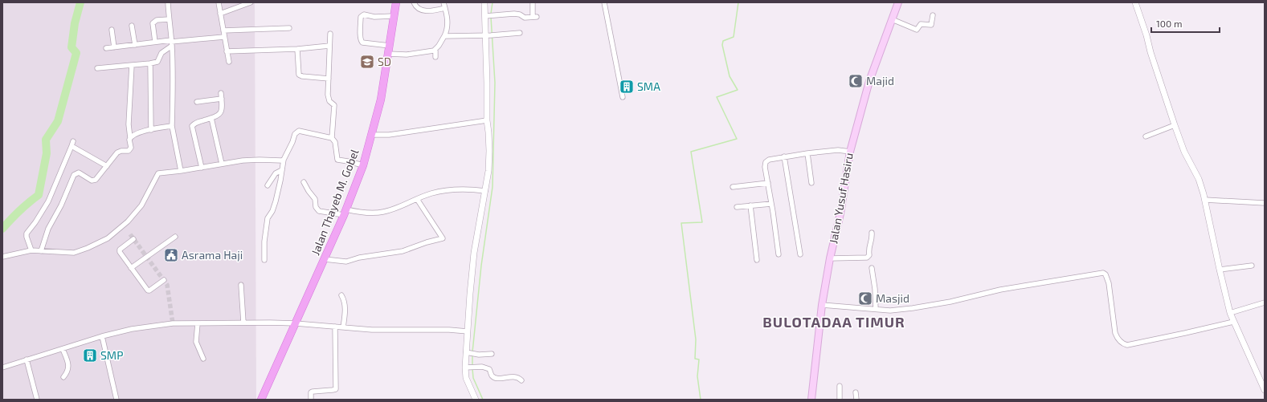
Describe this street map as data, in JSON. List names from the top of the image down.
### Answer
{
  "streets": {
    "main road": ["Jalan Yusuf Hasiru", "Jalan Thayeb M. Gobel"]
  },
  "districts": ["BULOTADAA TIMUR"],
  "places": {
    "school or university": ["SD"],
    "mosque": ["Majid", "Masjid"],
    "building": ["SMA", "SMP"],
    "public building": ["Asrama Haji"]
  },
  "scale_bar": "100 m"
}
